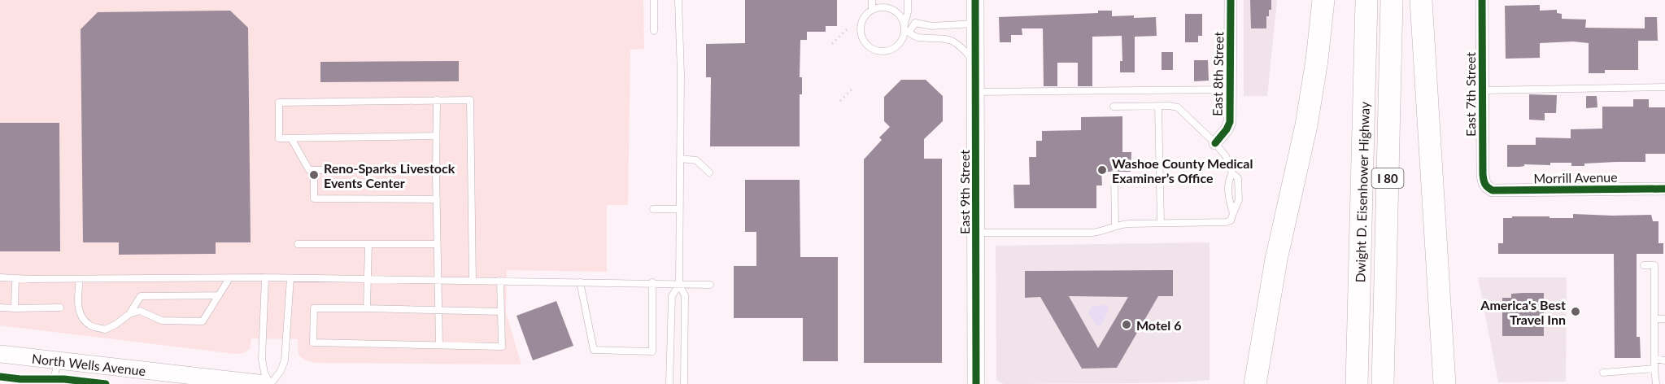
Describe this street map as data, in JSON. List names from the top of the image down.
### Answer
{
  "streets": {
    "highway": ["I 80", "Dwight D. Eisenhower Highway"],
    "street": [
      "East 8th Street",
      "East 7th Street",
      "Morrill Avenue",
      "East 9th Street",
      "North Wells Avenue"
    ]
  },
  "crossings": [
    ["East 7th Street", "Morrill Avenue"]
  ],
  "places": [
    "Washoe County Medical Examiner’s Office",
    "Reno-Sparks Livestock Events Center",
    "America's Best Travel Inn",
    "Motel 6"
  ]
}
